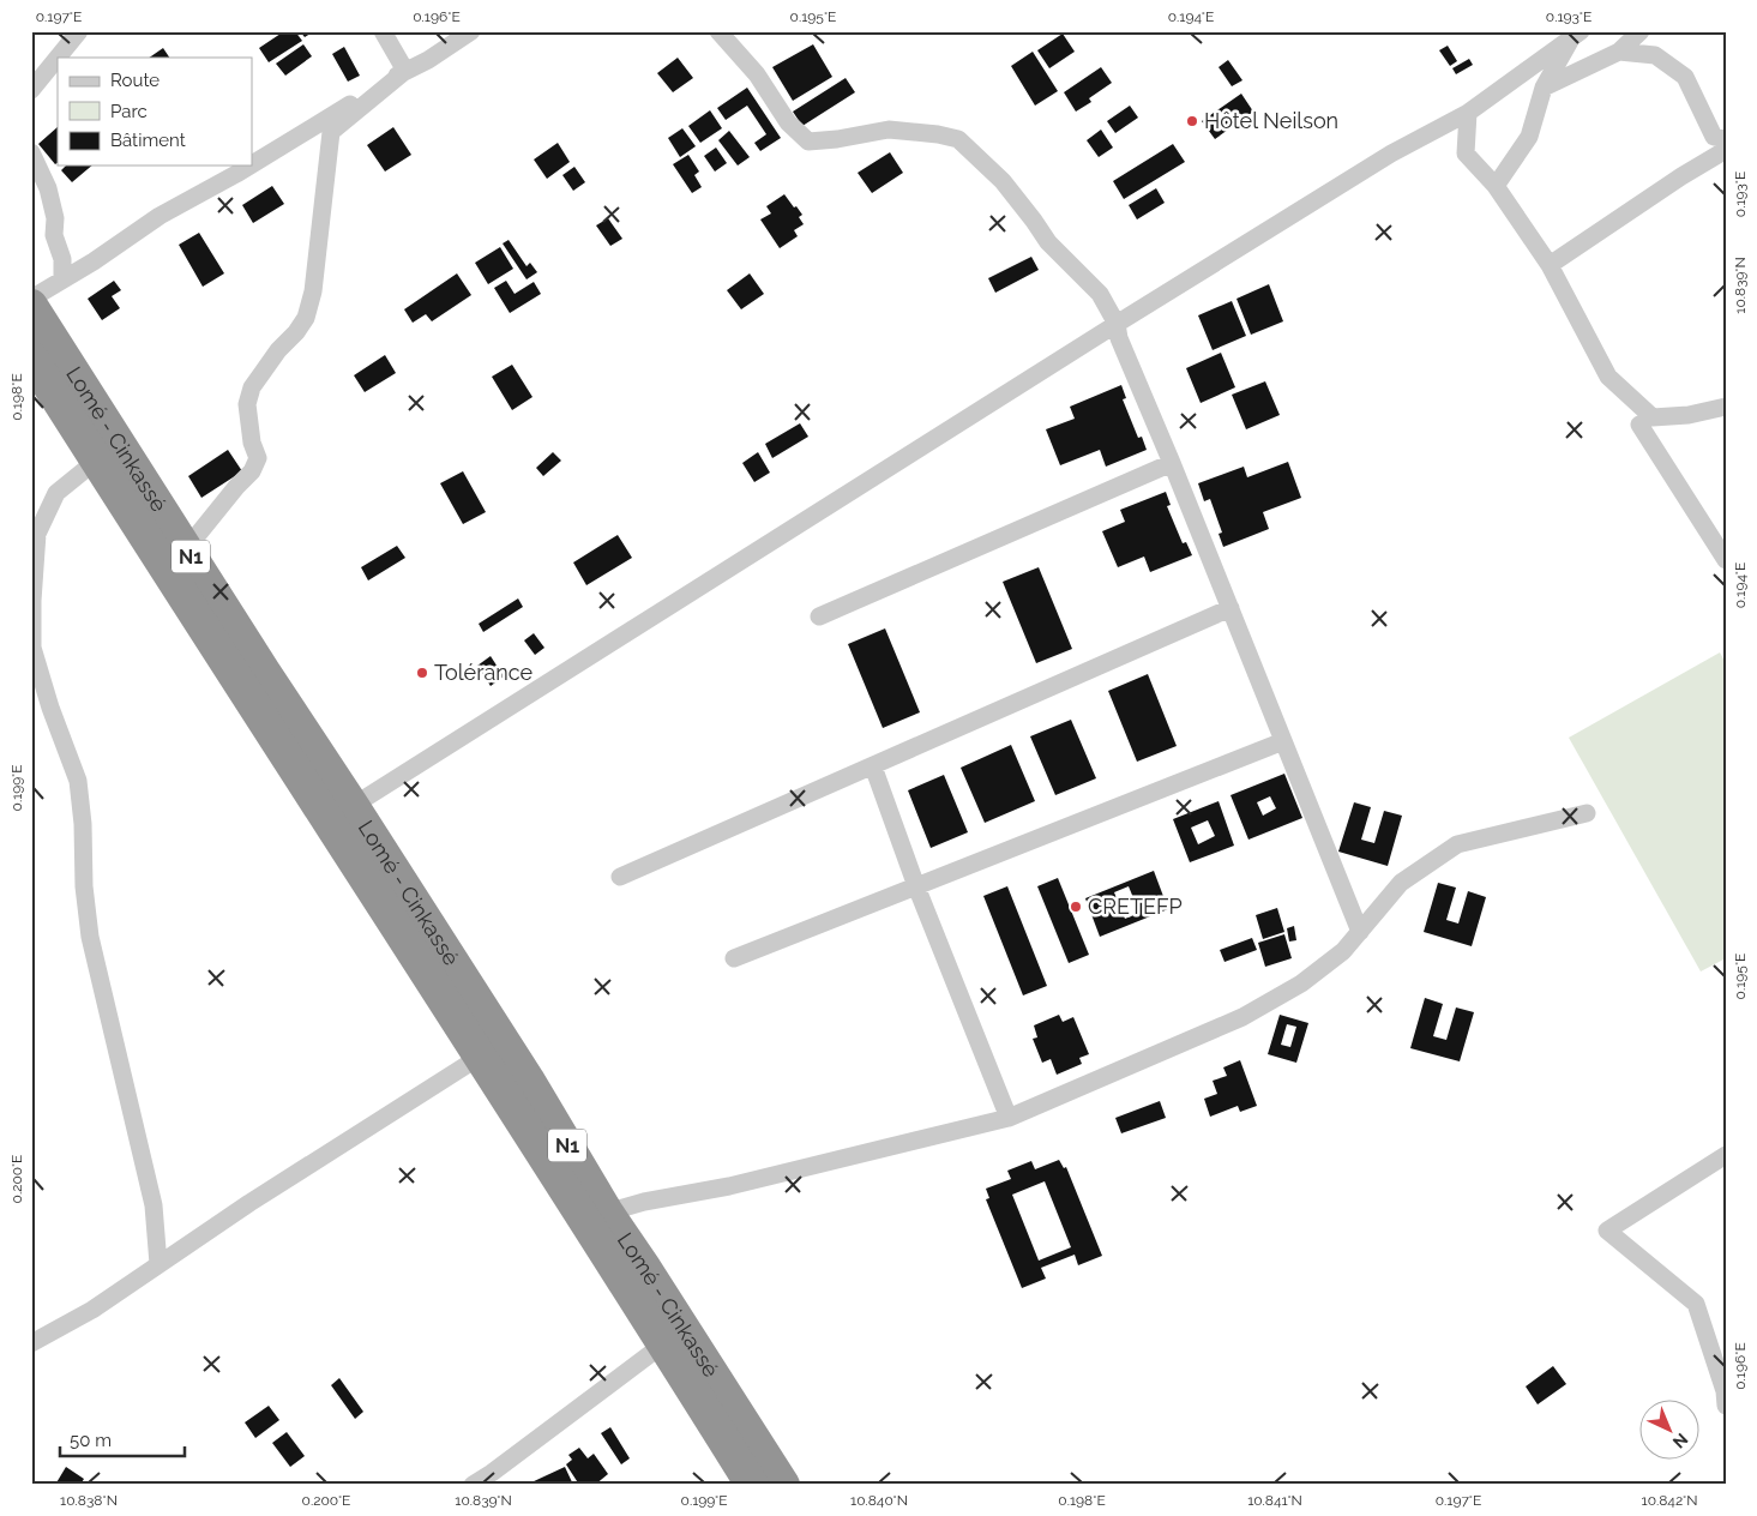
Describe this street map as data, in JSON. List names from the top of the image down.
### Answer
{
  "streets": {
    "highway": ["Lomé - Cinkassé", "N1"]
  },
  "places": ["Hôtel Neilson", "Tolérance", "CRETEFP"],
  "legend": ["Route", "Parc", "Bâtiment"],
  "scale_bar": "50 m",
  "north": "bottom right",
  "coordinates": [
    "0.197°E",
    "0.196°E",
    "0.195°E",
    "0.194°E",
    "0.193°E",
    "10.839°N",
    "0.198°E",
    "0.199°E",
    "0.200°E",
    "10.838°N",
    "10.840°N",
    "10.841°N",
    "10.842°N"
  ]
}
